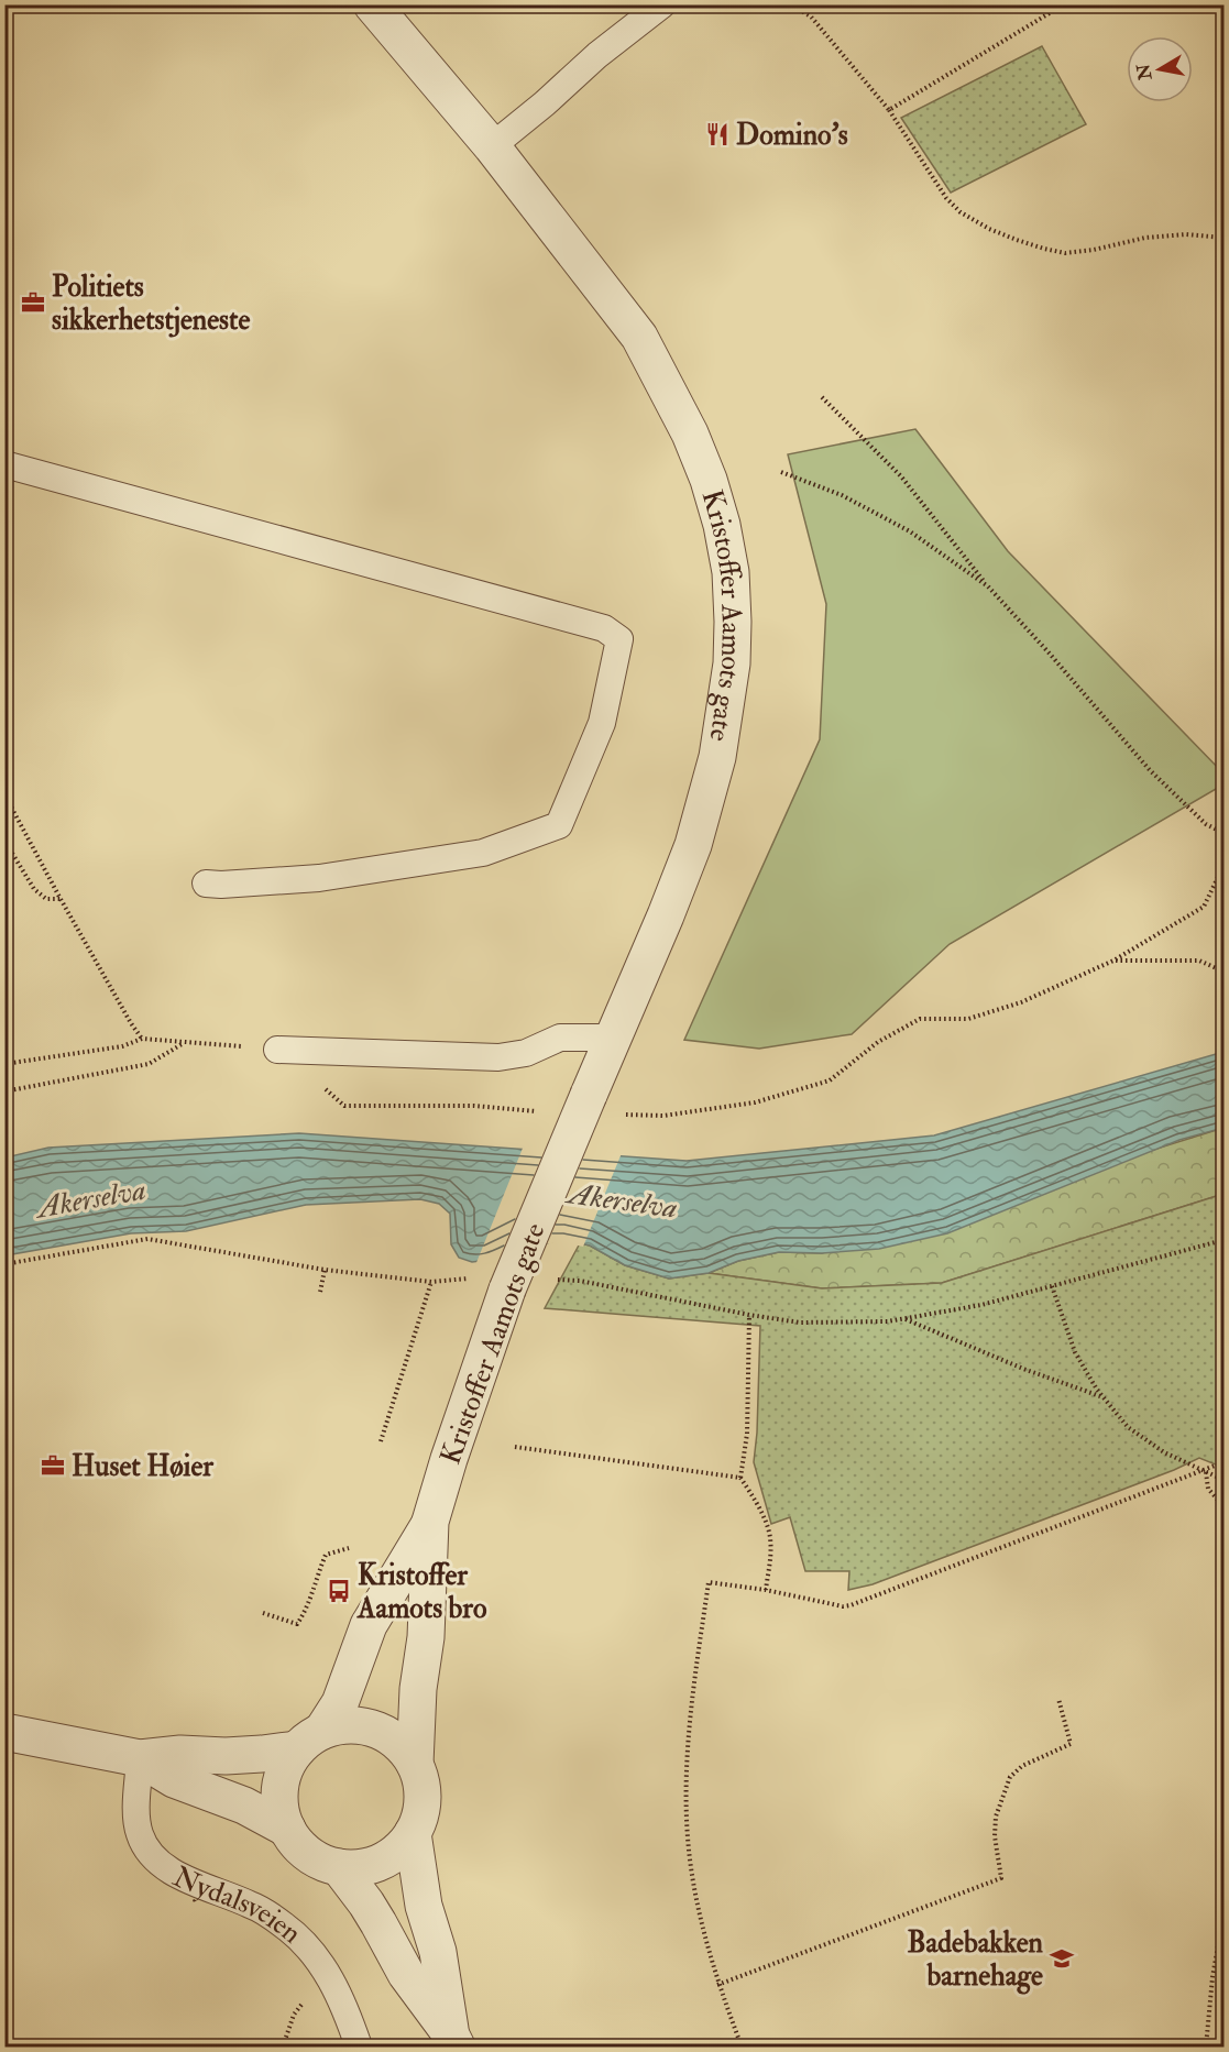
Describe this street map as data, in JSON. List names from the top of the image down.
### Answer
{
  "streets": {
    "street": ["Kristoffer Aamots gate"],
    "lane": ["Nydalsveien"]
  },
  "water": ["Akerselva"],
  "places": {
    "restaurant": ["Domino's"],
    "office": ["Politiets sikkerhetstjeneste", "Huset Høier"],
    "bus stop": ["Kristoffer Aamots bro"],
    "school or university": ["Badebakken barnehage"]
  },
  "north": "left"
}
